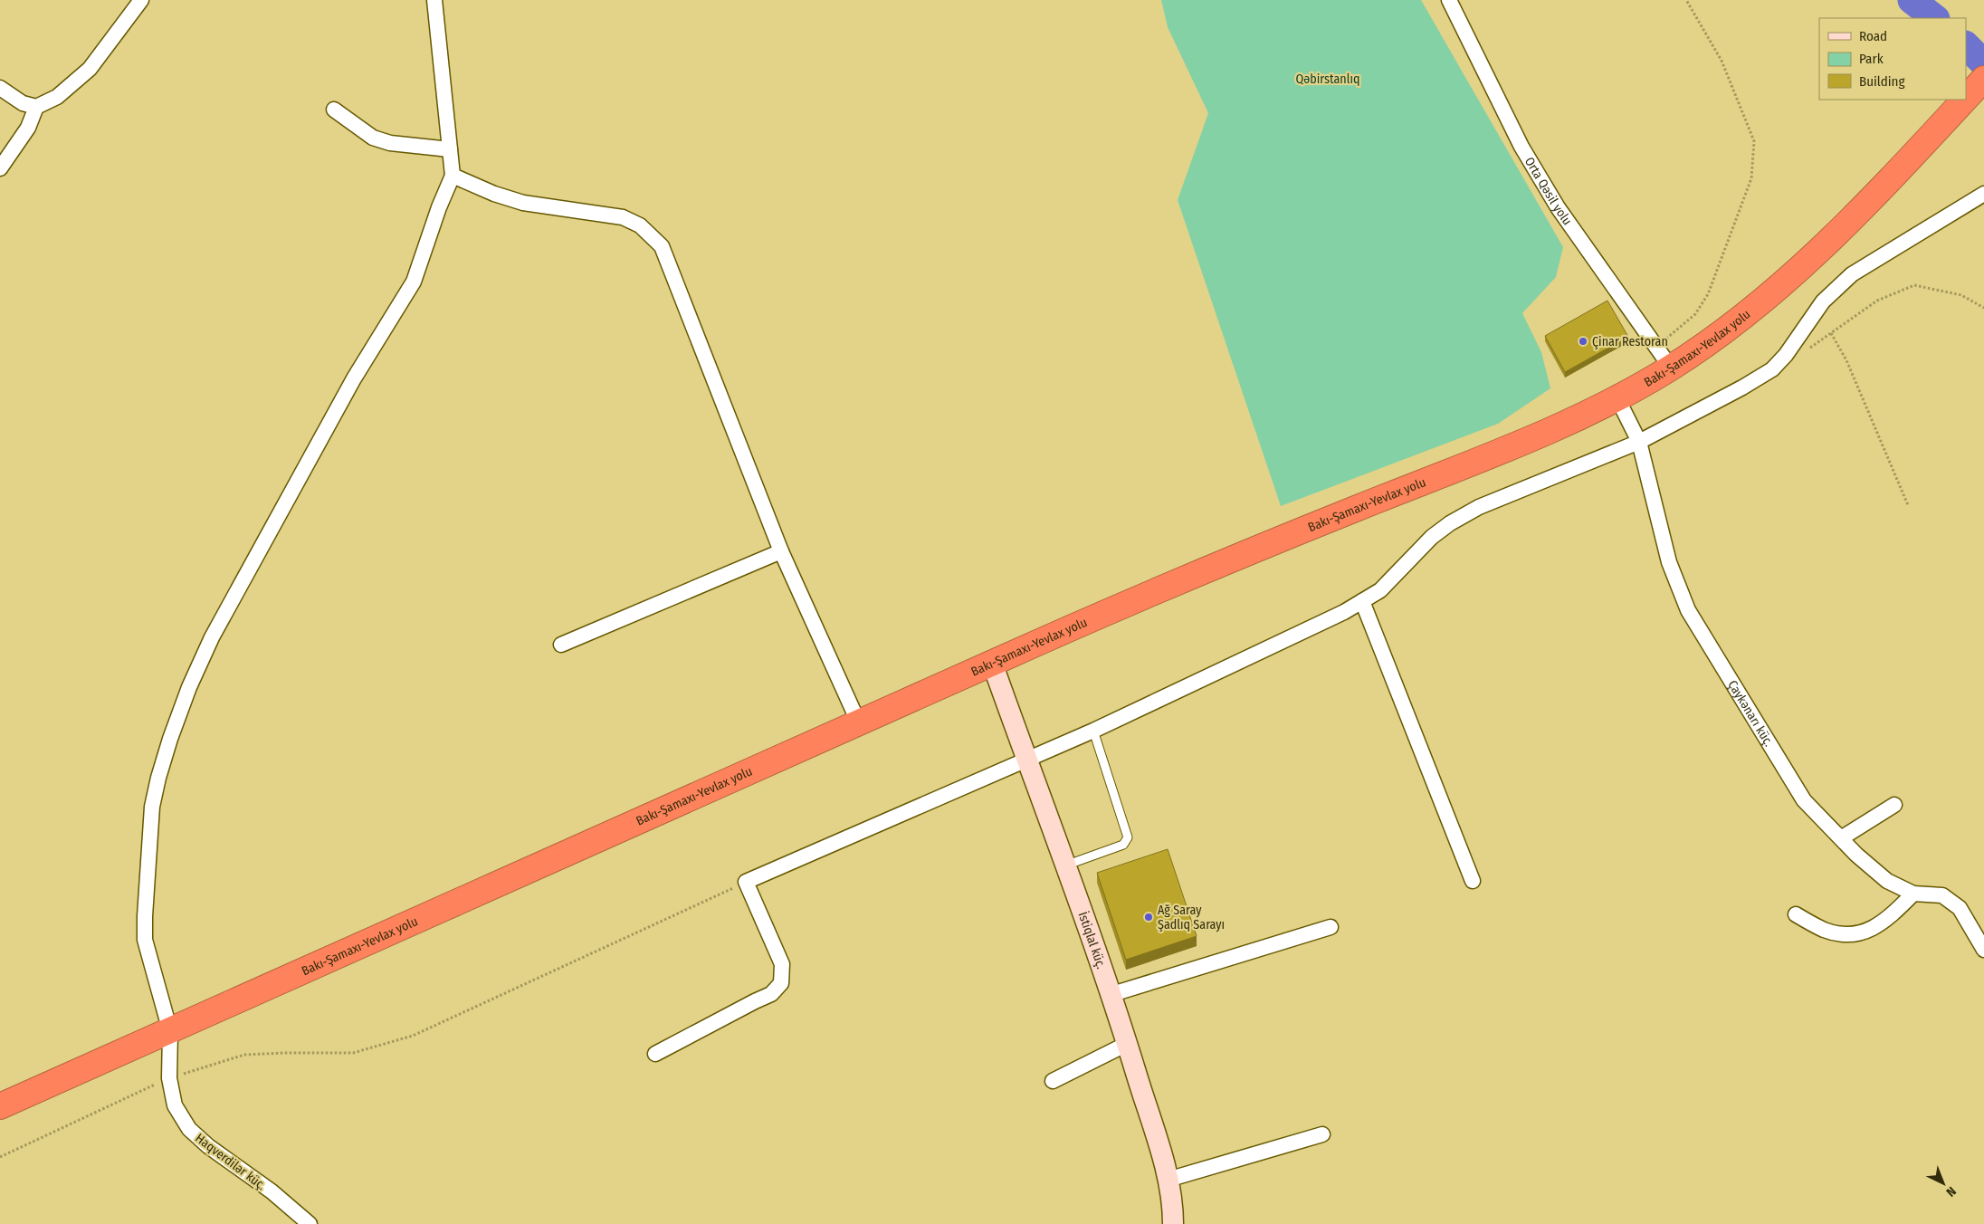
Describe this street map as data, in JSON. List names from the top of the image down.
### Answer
{
  "streets": {
    "highway": ["Bakı-Şamaxı-Yevlax yolu"],
    "street": [
      "Orta Qəsil yolu",
      "Çaykənarı küç.",
      "İstiqlal küç.",
      "Haqverdilər küç."
    ]
  },
  "crossings": [
    ["Orta Qəsil yolu", "Bakı-Şamaxı-Yevlax yolu"],
    ["Bakı-Şamaxı-Yevlax yolu", "Çaykənarı küç."],
    ["Bakı-Şamaxı-Yevlax yolu", "İstiqlal küç."],
    ["Bakı-Şamaxı-Yevlax yolu", "Haqverdilər küç."]
  ],
  "parks": ["Qəbirstanlıq"],
  "places": ["Çinar Restoran", "Ağ Saray Şadlıq Sarayı"],
  "legend": ["Road", "Park", "Building"],
  "north": "bottom right"
}
